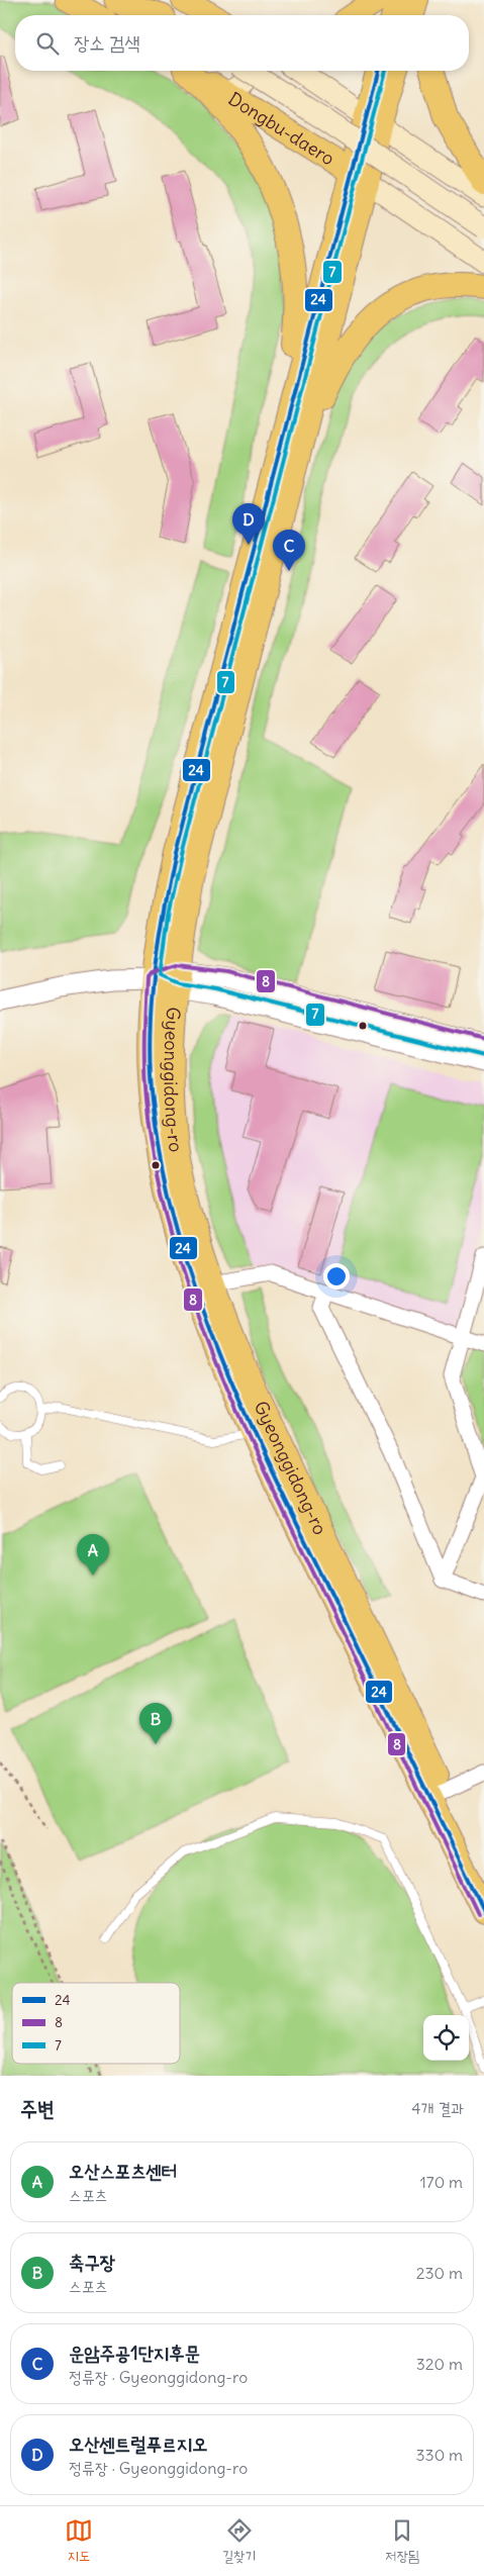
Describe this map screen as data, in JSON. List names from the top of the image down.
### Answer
{
  "streets": {
    "main road": ["Dongbu-daero", "Gyeonggidong-ro"]
  },
  "crossings": [
    ["Dongbu-daero", "Gyeonggidong-ro"]
  ],
  "lines": ["transit line 24", "transit line 7", "transit line 8"],
  "legend": ["24", "8", "7"],
  "page": {
    "search": "장소 검색",
    "pins": [
      "D",
      "C",
      "A",
      "B"
    ],
    "heading": ["주변", "4개 결과"],
    "list": [
      {
        "mark": "A",
        "name": "오산스포츠센터",
        "note": "스포츠",
        "value": "170 m"
      },
      {
        "mark": "B",
        "name": "축구장",
        "note": "스포츠",
        "value": "230 m"
      },
      {
        "mark": "C",
        "name": "운암주공1단지후문",
        "note": "정류장 · Gyeonggidong-ro",
        "value": "320 m"
      },
      {
        "mark": "D",
        "name": "오산센트럴푸르지오",
        "note": "정류장 · Gyeonggidong-ro",
        "value": "330 m"
      }
    ],
    "nav": ["지도", "길찾기", "저장됨"]
  }
}
